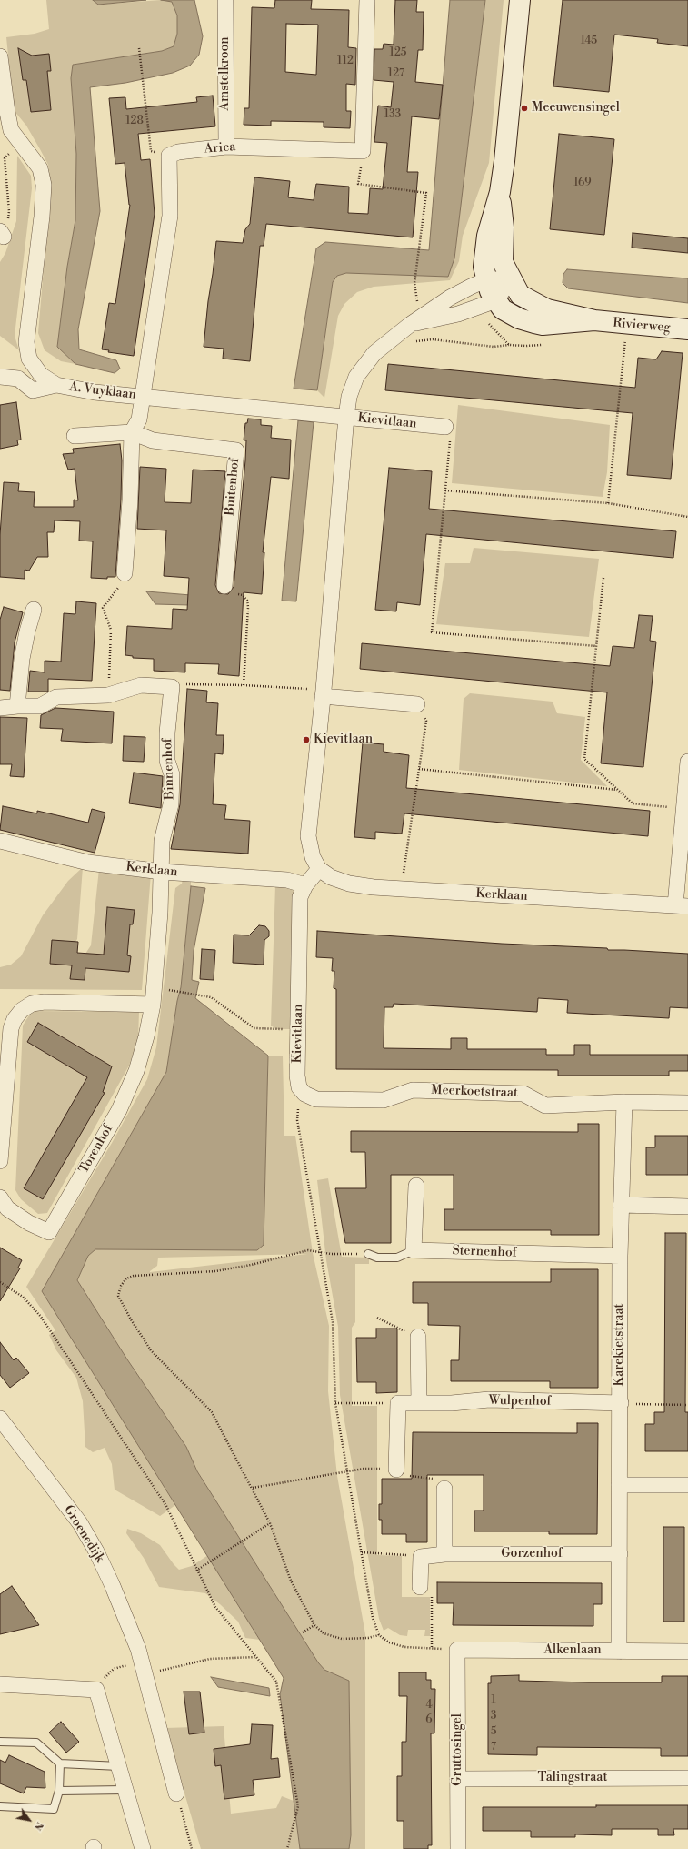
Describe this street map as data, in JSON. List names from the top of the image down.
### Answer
{
  "streets": {
    "street": [
      "Amstelkroon",
      "Arica",
      "Rivierweg",
      "A. Vuyklaan",
      "Kievitlaan",
      "Buitenhof",
      "Binnenhof",
      "Kerklaan",
      "Meerkoetstraat",
      "Torenhof",
      "Sternenhof",
      "Karekietstraat",
      "Wulpenhof",
      "Groenedijk",
      "Gorzenhof",
      "Alkenlaan",
      "Gruttosingel",
      "Talingstraat"
    ]
  },
  "crossings": [
    ["Amstelkroon", "Arica"],
    ["A. Vuyklaan", "Kievitlaan"],
    ["Kievitlaan", "Kerklaan"],
    ["Kievitlaan", "Meerkoetstraat"],
    ["Binnenhof", "Kerklaan"],
    ["Binnenhof", "Torenhof"],
    ["Kerklaan", "Torenhof"],
    ["Meerkoetstraat", "Karekietstraat"],
    ["Sternenhof", "Karekietstraat"],
    ["Karekietstraat", "Wulpenhof"],
    ["Karekietstraat", "Gorzenhof"],
    ["Karekietstraat", "Alkenlaan"],
    ["Alkenlaan", "Gruttosingel"],
    ["Gruttosingel", "Talingstraat"]
  ],
  "places": ["Meeuwensingel", "Kievitlaan"],
  "house_numbers": [
    "145",
    "125",
    "112",
    "127",
    "133",
    "128",
    "169",
    "1",
    "4",
    "3",
    "6",
    "5",
    "7"
  ],
  "north": "bottom right"
}
